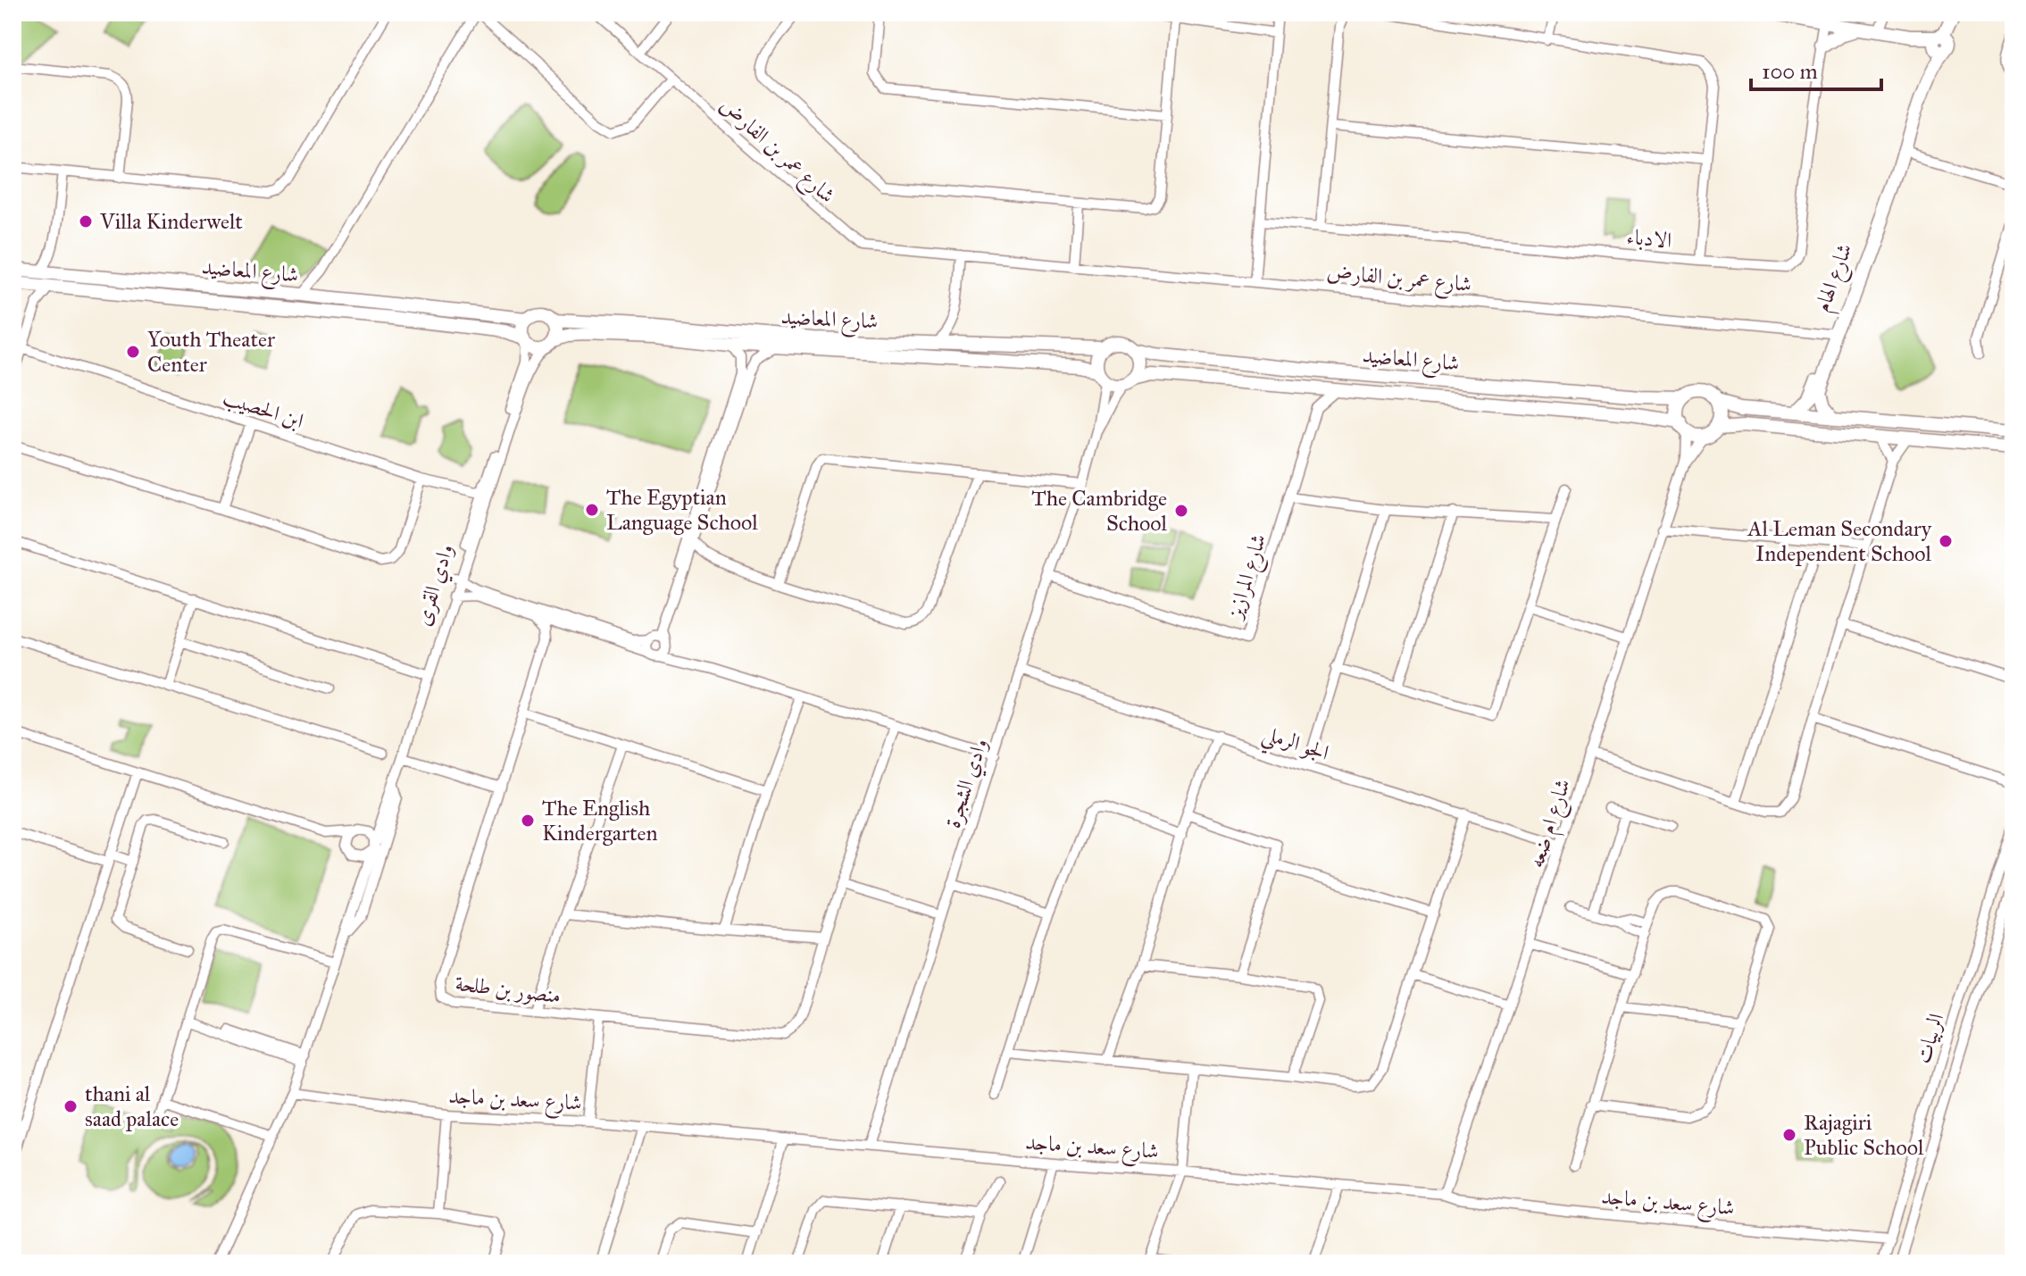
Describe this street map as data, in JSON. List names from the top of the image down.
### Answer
{
  "streets": {
    "street": [
      "شارع عمر بن الفارض",
      "الادباء",
      "شارع المعاضيد",
      "شارع الهام",
      "ابن الحصيب",
      "شارع المرازيز",
      "وادي القرى",
      "الجو الرملي",
      "وادي الشجرة",
      "شارع ام ضعه",
      "منصور بن طلحة",
      "الربيات",
      "شارع سعد بن ماجد"
    ]
  },
  "crossings": [
    ["شارع عمر بن الفارض", "شارع الهام"],
    ["شارع المعاضيد", "وادي القرى"],
    ["شارع المعاضيد", "وادي الشجرة"],
    ["شارع المعاضيد", "شارع ام ضعه"],
    ["ابن الحصيب", "وادي القرى"],
    ["شارع المرازيز", "وادي الشجرة"],
    ["وادي القرى", "شارع سعد بن ماجد"],
    ["الجو الرملي", "وادي الشجرة"],
    ["الجو الرملي", "شارع ام ضعه"],
    ["وادي الشجرة", "شارع سعد بن ماجد"],
    ["شارع ام ضعه", "شارع سعد بن ماجد"],
    ["الربيات", "شارع سعد بن ماجد"]
  ],
  "places": [
    "Villa Kinderwelt",
    "Youth Theater Center",
    "The Egyptian Language School",
    "The Cambridge School",
    "Al Leman Secondary Independent School",
    "The English Kindergarten",
    "thani al saad palace",
    "Rajagiri Public School"
  ],
  "scale_bar": "100 m"
}
